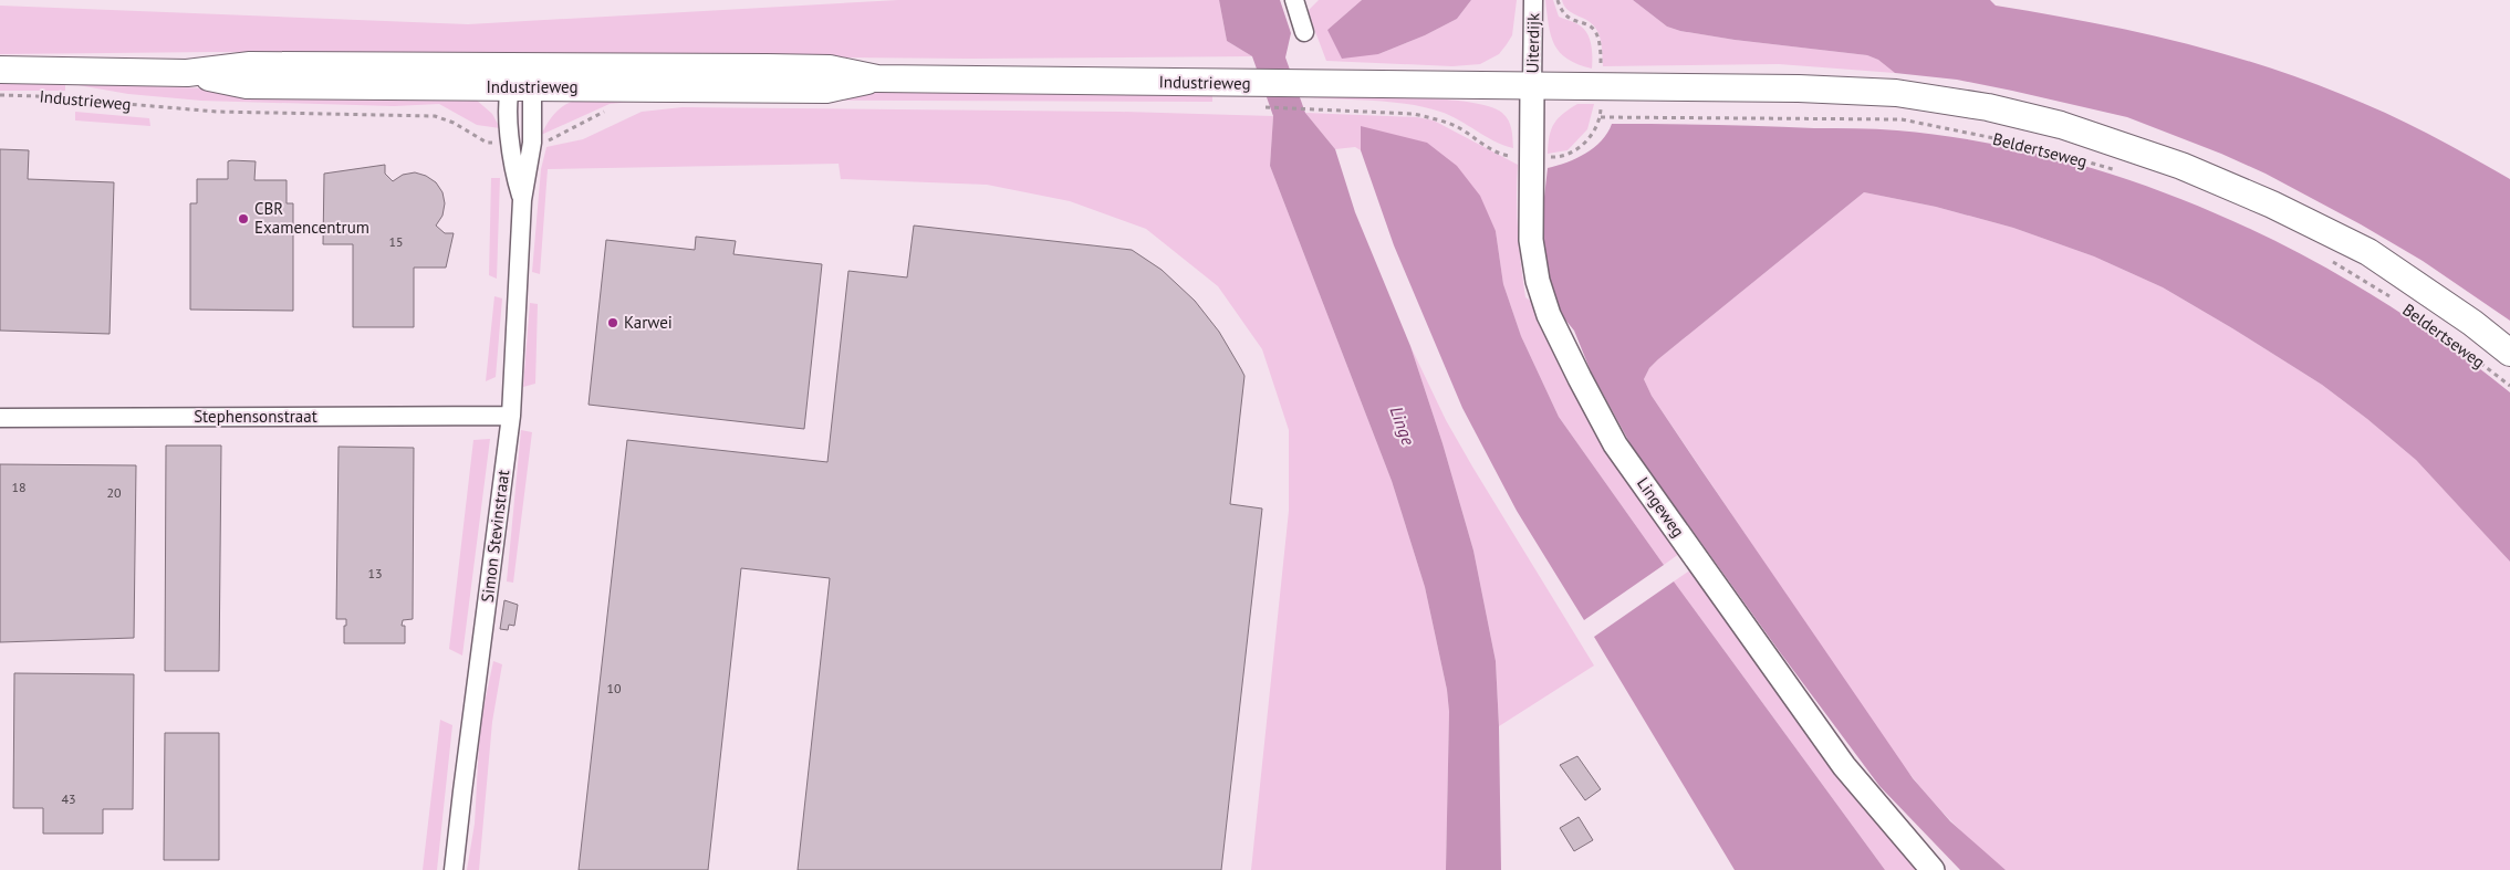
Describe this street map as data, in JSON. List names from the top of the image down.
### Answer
{
  "streets": {
    "main road": ["Industrieweg", "Beldertseweg"],
    "street": [
      "Uiterdijk",
      "Stephensonstraat",
      "Lingeweg",
      "Simon Stevinstraat"
    ]
  },
  "crossings": [
    ["Uiterdijk", "Industrieweg"],
    ["Uiterdijk", "Beldertseweg"],
    ["Uiterdijk", "Lingeweg"],
    ["Industrieweg", "Beldertseweg"],
    ["Industrieweg", "Lingeweg"],
    ["Industrieweg", "Simon Stevinstraat"],
    ["Beldertseweg", "Lingeweg"],
    ["Stephensonstraat", "Simon Stevinstraat"]
  ],
  "water": ["Linge"],
  "places": ["CBR Examencentrum", "Karwei"],
  "house_numbers": [
    "15",
    "18",
    "20",
    "13",
    "10",
    "43"
  ]
}
